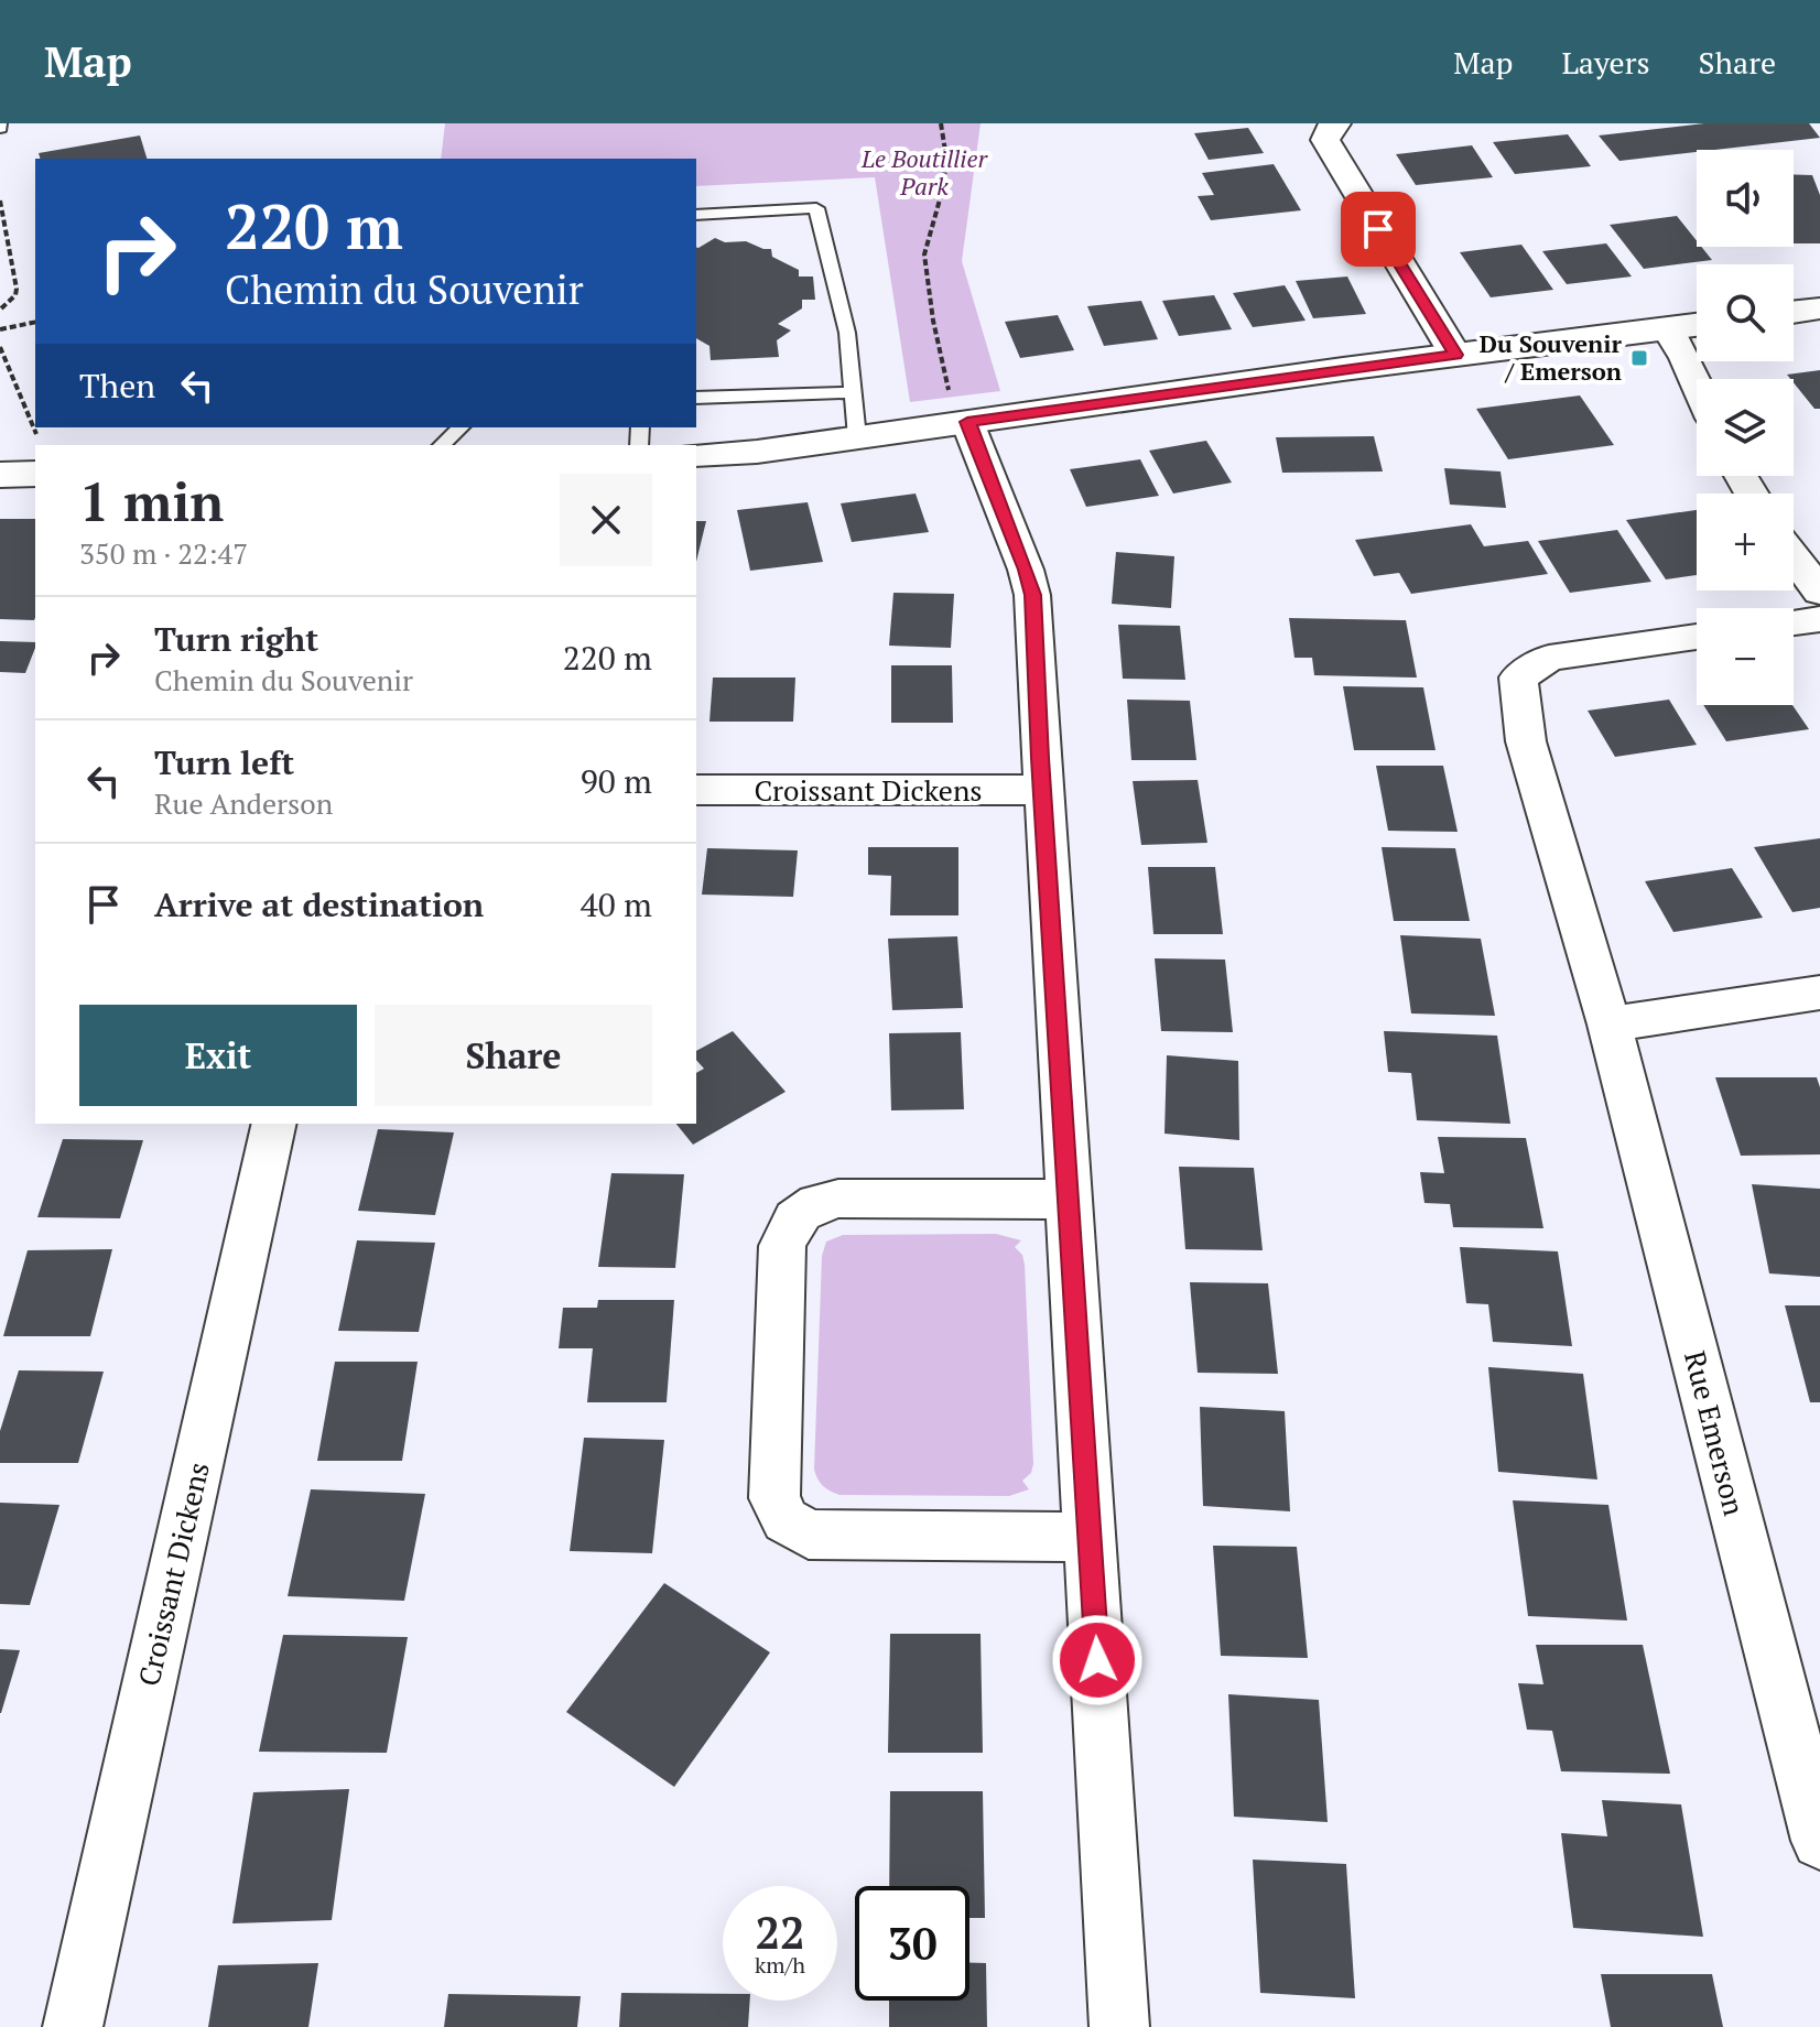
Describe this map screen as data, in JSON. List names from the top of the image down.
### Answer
{
  "streets": {
    "street": ["Croissant Dickens", "Rue Emerson"]
  },
  "parks": ["Le Boutillier Park"],
  "places": {
    "transit": ["Du Souvenir / Emerson"]
  },
  "page": {
    "header": "Map",
    "nav": ["Map", "Layers", "Share"],
    "map_buttons": ["+", "−"],
    "turn": ["220 m", "Chemin du Souvenir"],
    "then": "Then",
    "heading": ["1 min", "350 m · 22:47"],
    "list": [
      {
        "name": "Turn right",
        "note": "Chemin du Souvenir",
        "value": "220 m"
      },
      {
        "name": "Turn left",
        "note": "Rue Anderson",
        "value": "90 m"
      },
      {
        "name": "Arrive at destination",
        "value": "40 m"
      }
    ],
    "buttons": ["Exit", "Share"],
    "speed": "22 km/h",
    "limit": "30"
  }
}
